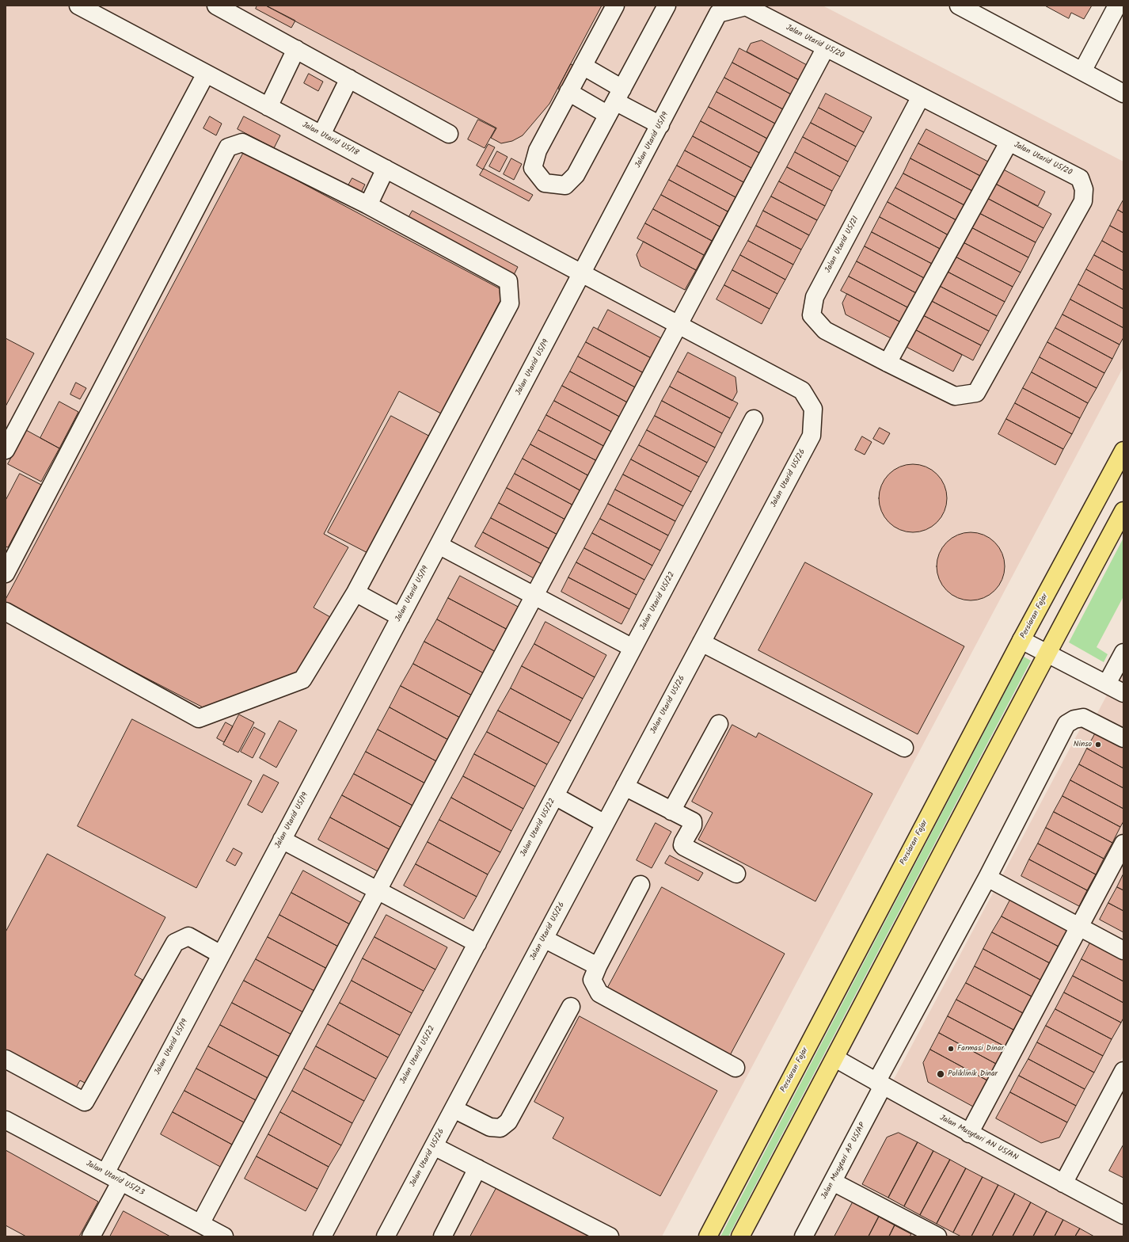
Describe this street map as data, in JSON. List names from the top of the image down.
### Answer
{
  "streets": {
    "main road": ["Persiaran Fajar"],
    "street": [
      "Jalan Utarid U5/20",
      "Jalan Utarid U5/18",
      "Jalan Utarid U5/19",
      "Jalan Utarid U5/21",
      "Jalan Utarid U5/26",
      "Jalan Utarid U5/22",
      "Jalan Musytari AN U5/AN",
      "Jalan Musytari AP U5/AP",
      "Jalan Utarid U5/23"
    ]
  },
  "crossings": [
    ["Jalan Utarid U5/20", "Jalan Utarid U5/19"],
    ["Jalan Utarid U5/20", "Jalan Utarid U5/21"],
    ["Jalan Utarid U5/18", "Jalan Utarid U5/19"],
    ["Jalan Utarid U5/18", "Jalan Utarid U5/26"],
    ["Jalan Utarid U5/19", "Jalan Utarid U5/26"],
    ["Jalan Utarid U5/19", "Jalan Utarid U5/23"],
    ["Jalan Musytari AN U5/AN", "Jalan Musytari AP U5/AP"]
  ],
  "places": ["Ninso", "Farmasi Dinar", "Poliklinik Dinar"]
}
